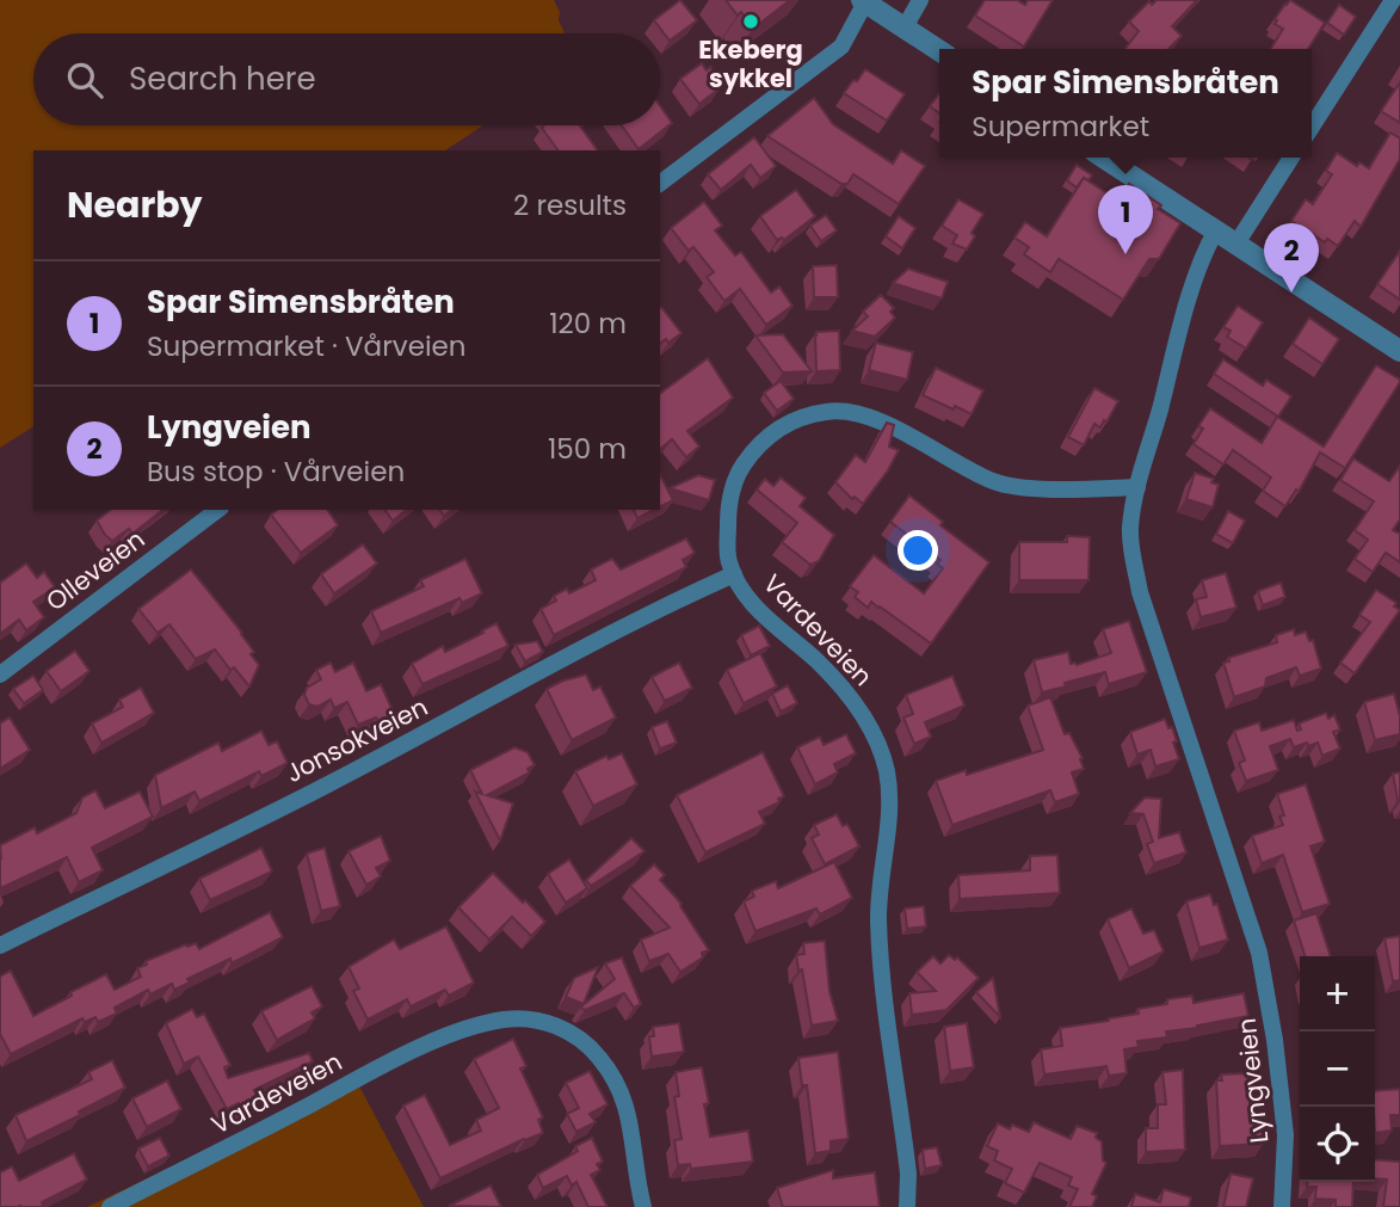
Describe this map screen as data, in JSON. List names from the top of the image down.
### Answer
{
  "streets": {
    "street": [
      "Olleveien",
      "Vardeveien",
      "Jonsokveien",
      "Lyngveien"
    ]
  },
  "crossings": [
    ["Vardeveien", "Jonsokveien"],
    ["Vardeveien", "Lyngveien"]
  ],
  "places": ["Ekeberg sykkel"],
  "page": {
    "search": "Search here",
    "popup": ["Spar Simensbråten", "Supermarket"],
    "heading": ["Nearby", "2 results"],
    "pins": ["1", "2"],
    "list": [
      {
        "mark": "1",
        "name": "Spar Simensbråten",
        "note": "Supermarket · Vårveien",
        "value": "120 m"
      },
      {
        "mark": "2",
        "name": "Lyngveien",
        "note": "Bus stop · Vårveien",
        "value": "150 m"
      }
    ],
    "map_buttons": ["+", "−"]
  }
}
